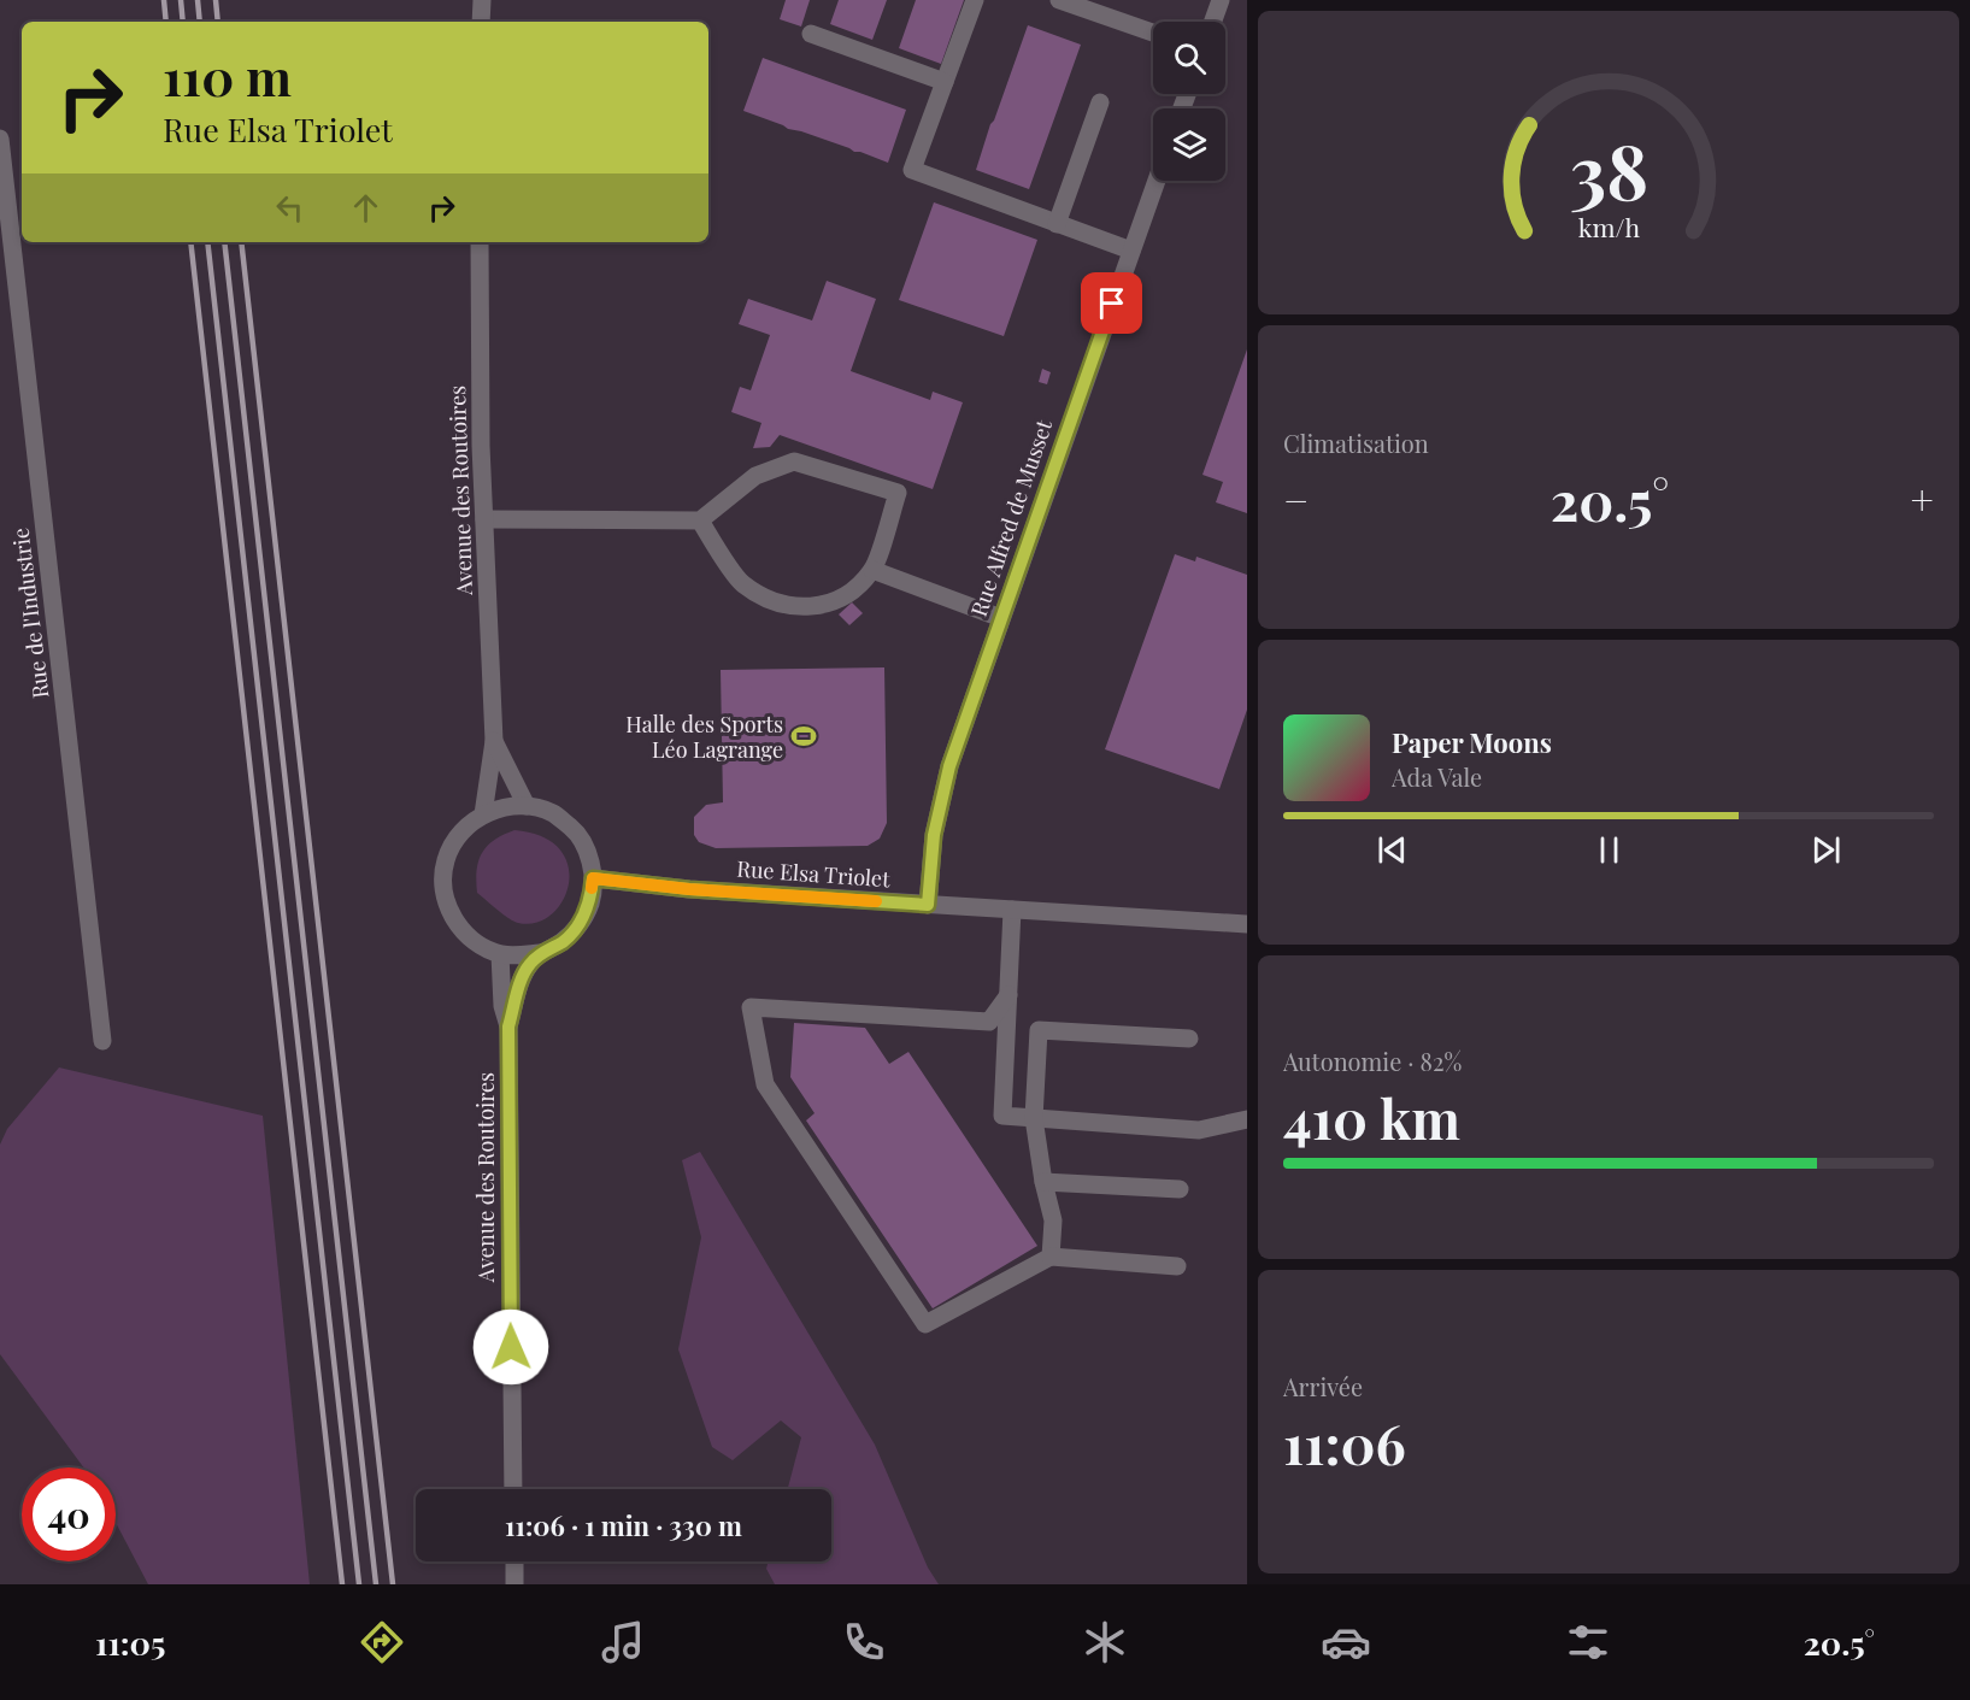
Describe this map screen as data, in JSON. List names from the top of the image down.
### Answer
{
  "streets": {
    "street": [
      "Avenue des Routoires",
      "Rue Alfred de Musset",
      "Rue de l'Industrie",
      "Rue Elsa Triolet"
    ]
  },
  "crossings": [
    ["Avenue des Routoires", "Rue Elsa Triolet"],
    ["Rue Alfred de Musset", "Rue Elsa Triolet"]
  ],
  "places": {
    "sports": ["Halle des Sports Léo Lagrange"]
  },
  "page": {
    "turn": ["110 m", "Rue Elsa Triolet"],
    "tile": [
      "Climatisation",
      ["Autonomie · 82%", "410 km"],
      ["Arrivée", "11:06"]
    ],
    "heat": ["−", "20.5°", "+"],
    "song": ["Paper Moons", "Ada Vale"],
    "limit": "40",
    "trip": "11:06 · 1 min · 330 m",
    "tabs": ["11:05", "20.5°"],
    "gauge": ["38", "km/h"]
  }
}
